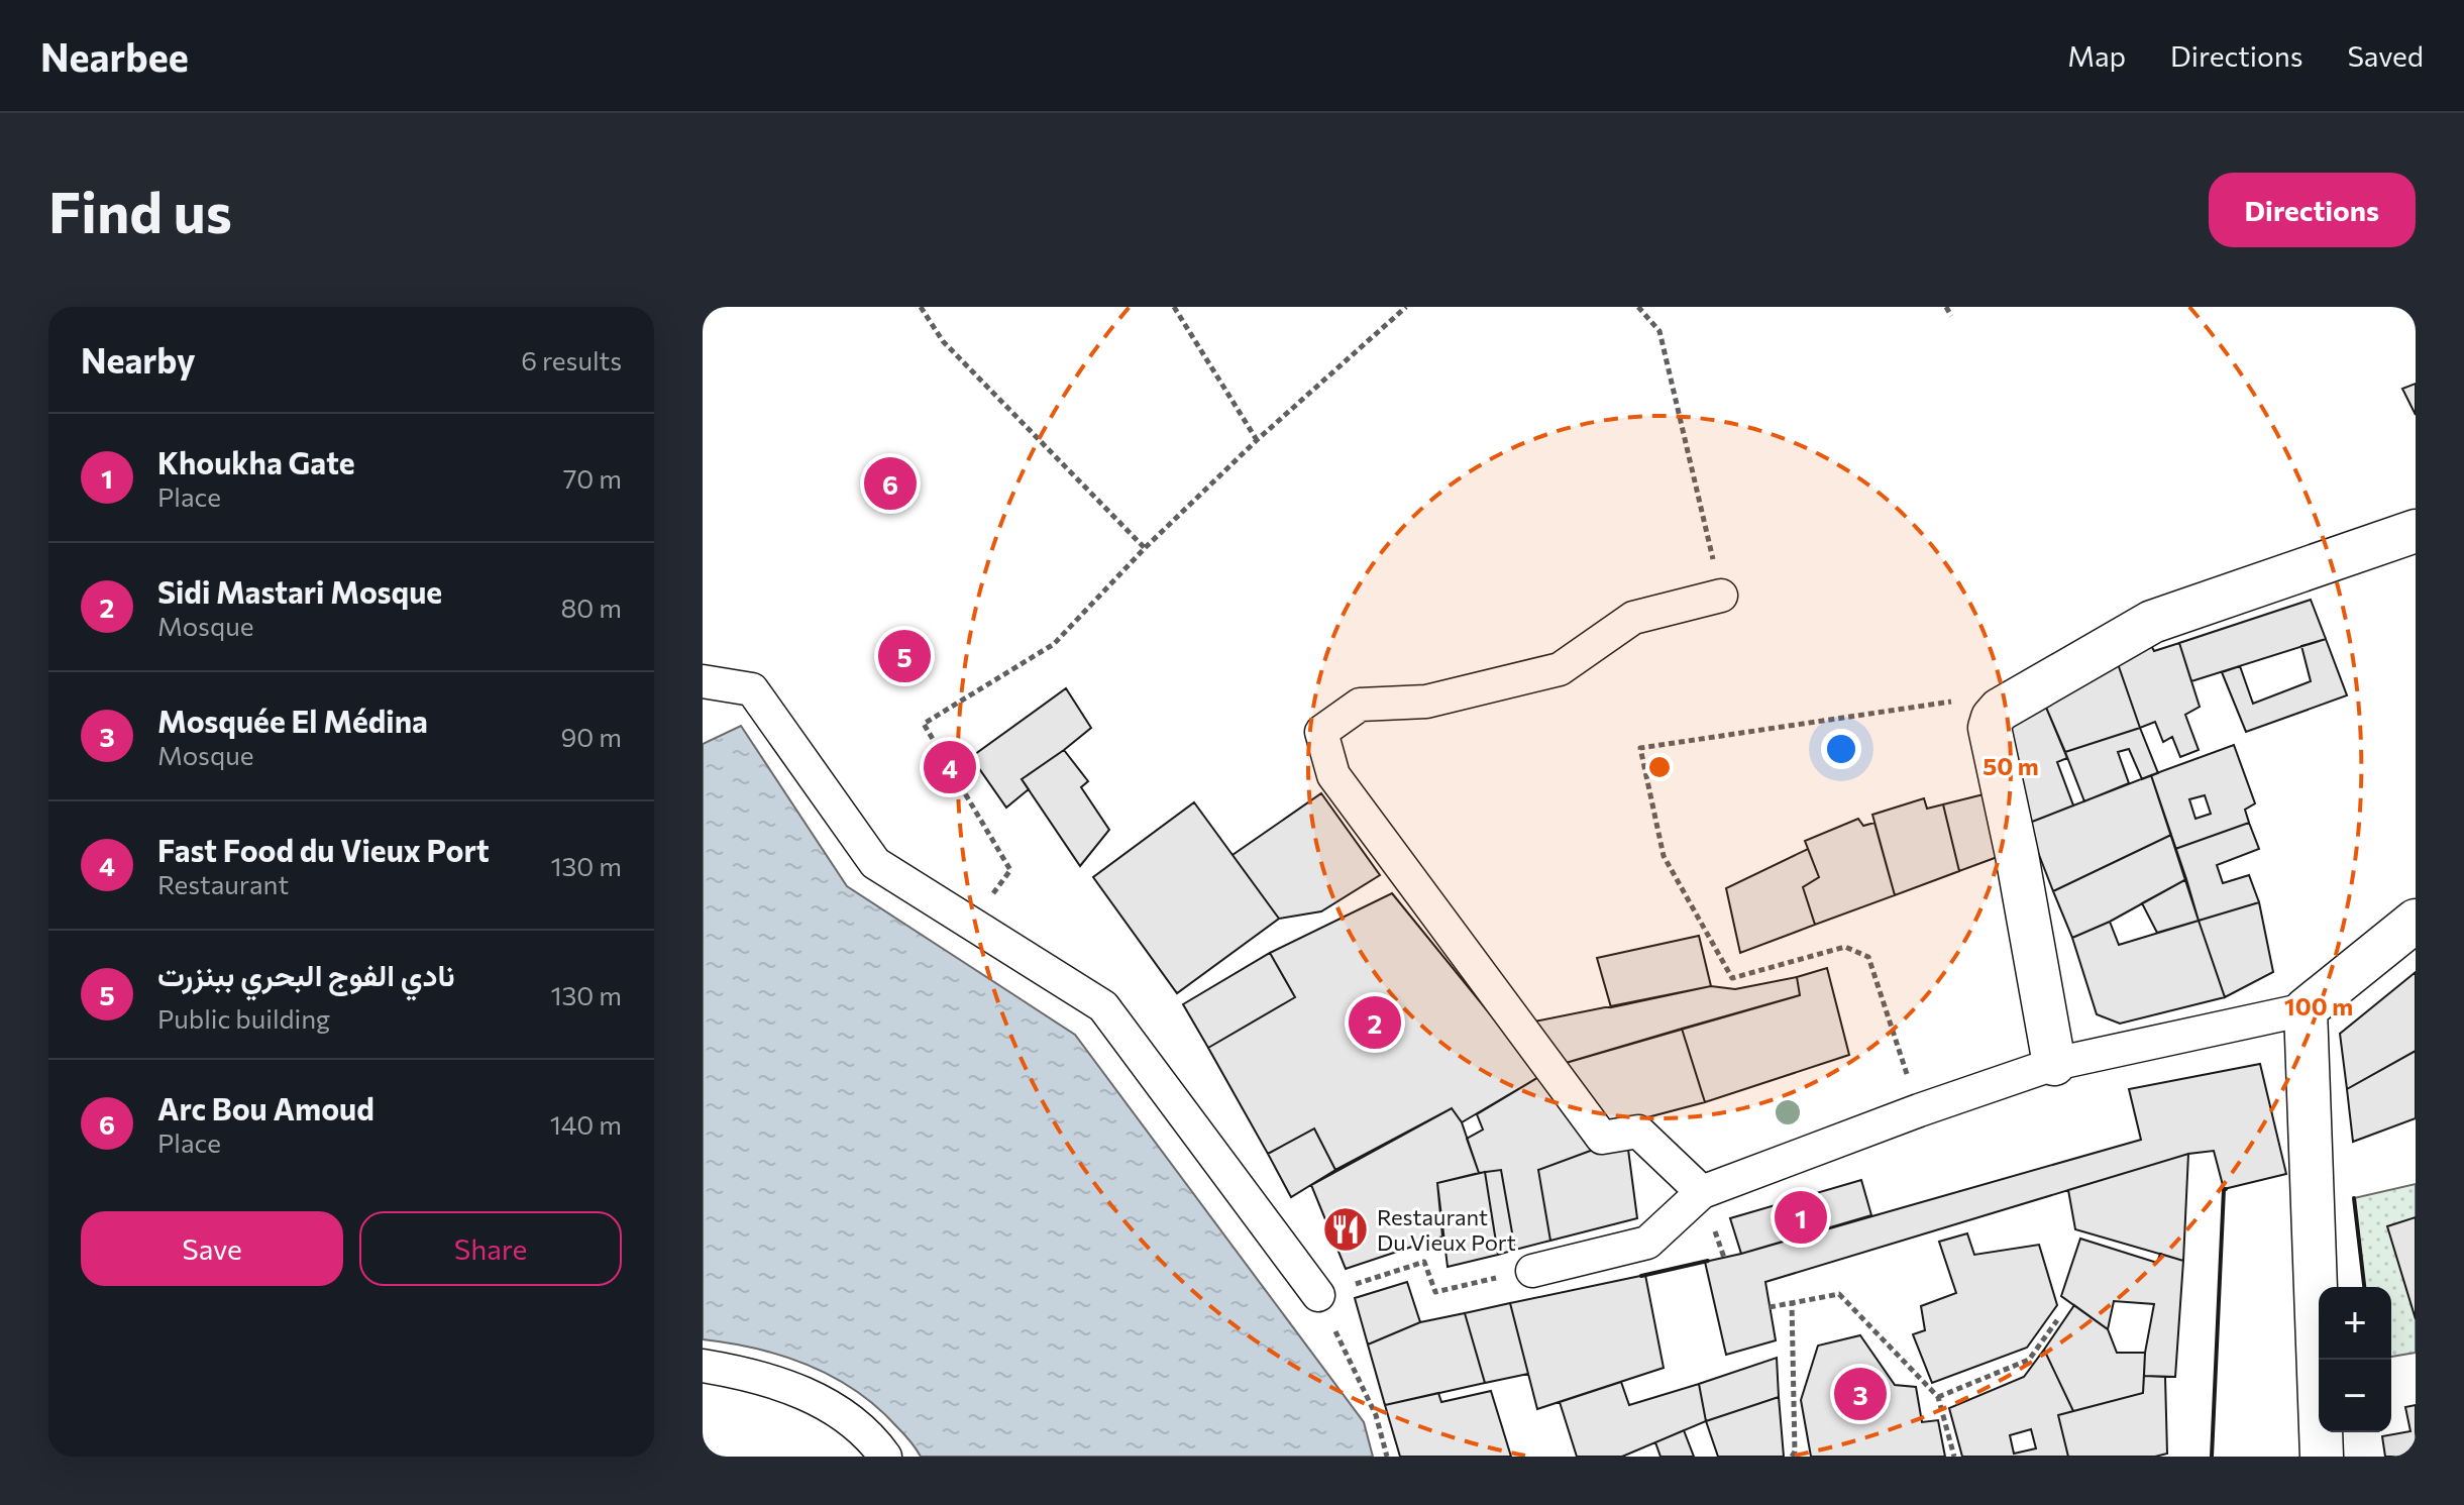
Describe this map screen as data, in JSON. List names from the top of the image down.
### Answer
{
  "places": {
    "restaurant": ["Restaurant Du Vieux Port"]
  },
  "page": {
    "header": "Nearbee",
    "nav": ["Map", "Directions", "Saved"],
    "buttons": [
      "Directions",
      ["Save", "Share"]
    ],
    "title": "Find us",
    "heading": ["Nearby", "6 results"],
    "list": [
      {
        "mark": "1",
        "name": "Khoukha Gate",
        "note": "Place",
        "value": "70 m"
      },
      {
        "mark": "2",
        "name": "Sidi Mastari Mosque",
        "note": "Mosque",
        "value": "80 m"
      },
      {
        "mark": "3",
        "name": "Mosquée El Médina",
        "note": "Mosque",
        "value": "90 m"
      },
      {
        "mark": "4",
        "name": "Fast Food du Vieux Port",
        "note": "Restaurant",
        "value": "130 m"
      },
      {
        "mark": "5",
        "name": "نادي الفوج البحري ببنزرت",
        "note": "Public building",
        "value": "130 m"
      },
      {
        "mark": "6",
        "name": "Arc Bou Amoud",
        "note": "Place",
        "value": "140 m"
      }
    ],
    "pins": [
      "6",
      "5",
      "4",
      "2",
      "1",
      "3"
    ],
    "map_buttons": ["+", "−"]
  },
  "rings": ["50 m", "100 m"]
}
